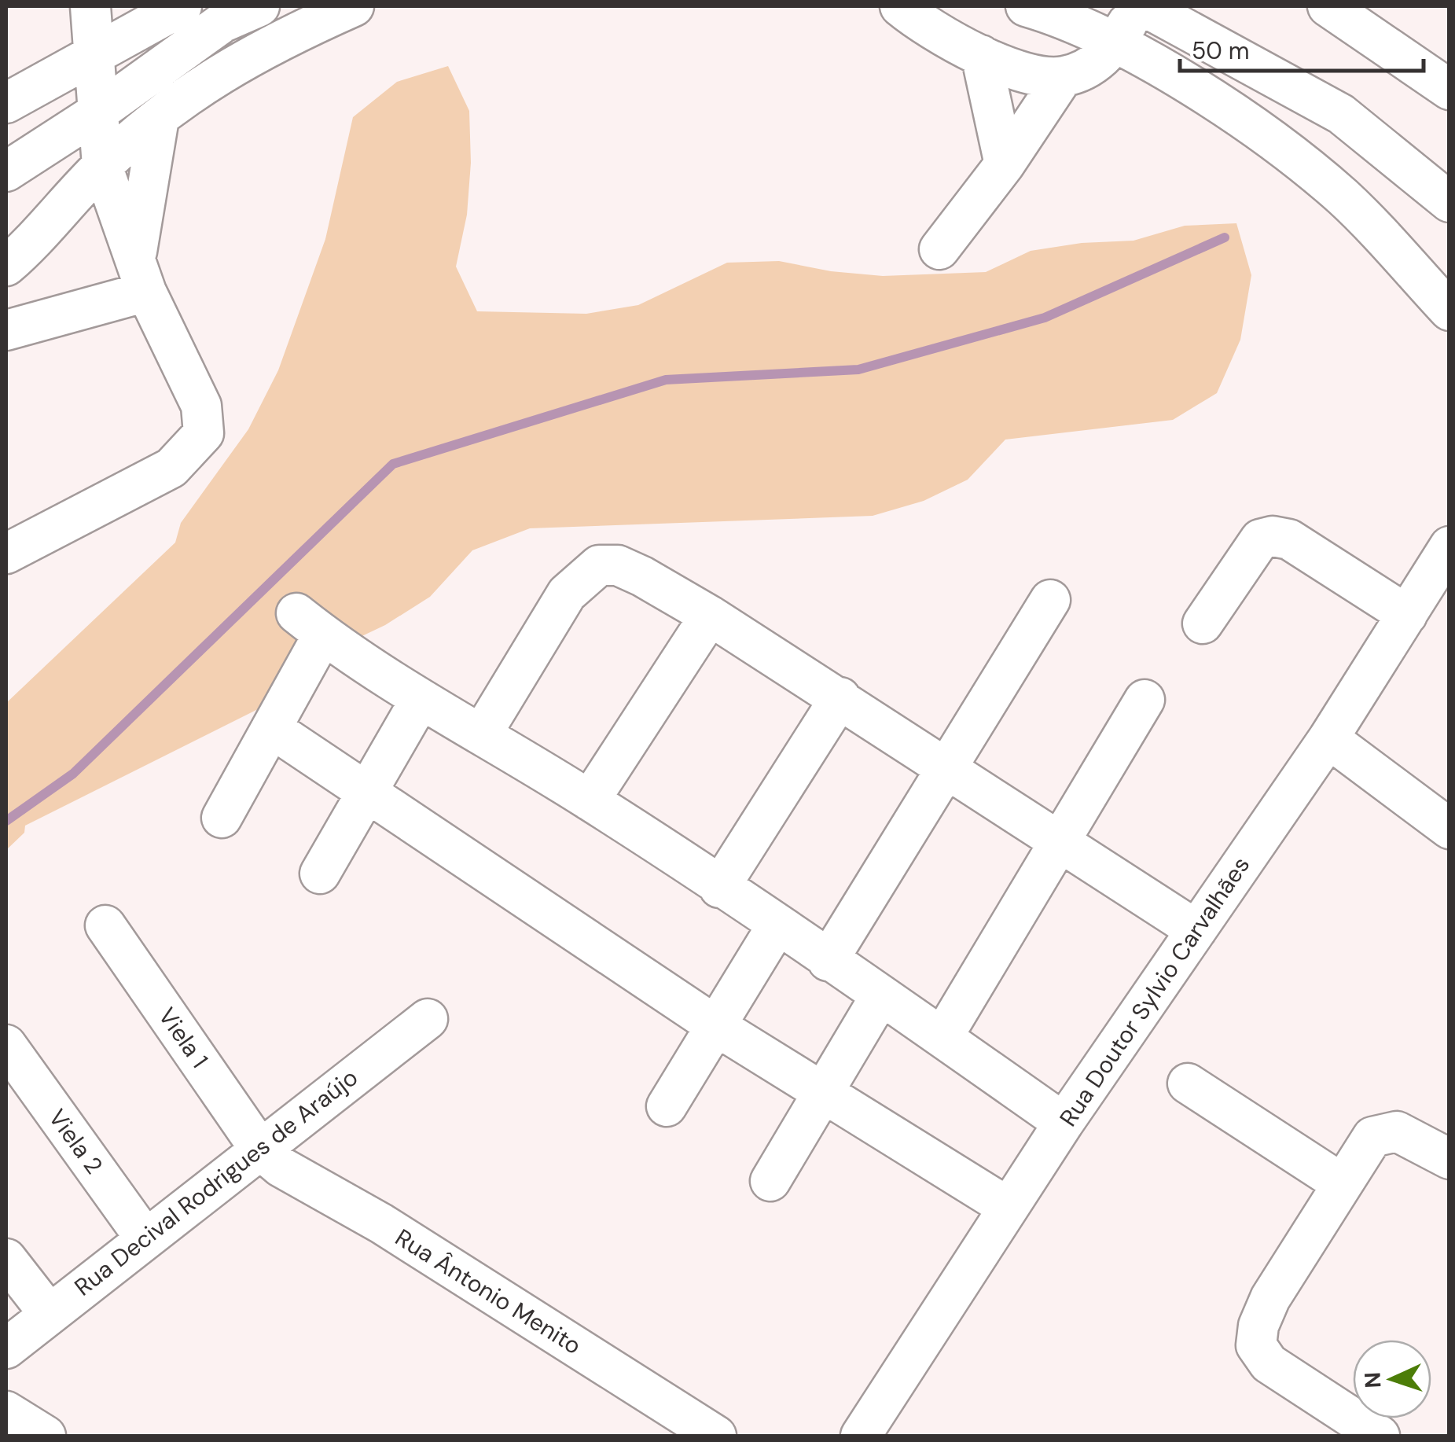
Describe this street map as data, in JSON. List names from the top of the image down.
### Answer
{
  "streets": {
    "street": [
      "Rua Doutor Sylvio Carvalhães",
      "Viela 1",
      "Viela 2",
      "Rua Decival Rodrigues de Araújo",
      "Rua Ântonio Menito"
    ]
  },
  "crossings": [
    ["Viela 1", "Rua Decival Rodrigues de Araújo"],
    ["Viela 1", "Rua Ântonio Menito"],
    ["Viela 2", "Rua Decival Rodrigues de Araújo"],
    ["Rua Decival Rodrigues de Araújo", "Rua Ântonio Menito"]
  ],
  "scale_bar": "50 m",
  "north": "left"
}
